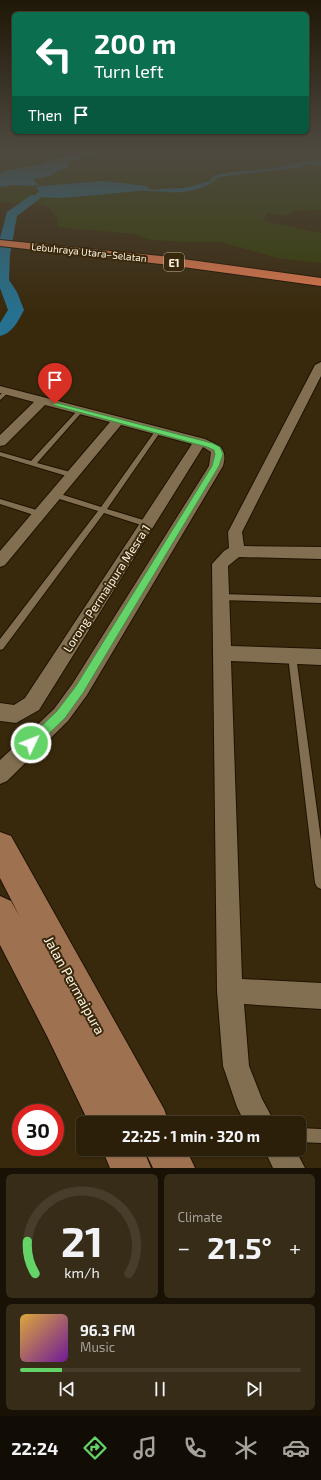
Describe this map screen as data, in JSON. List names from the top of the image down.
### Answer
{
  "streets": {
    "highway": ["Lebuhraya Utara–Selatan", "E1"],
    "main road": ["Jalan Permaipura"],
    "street": ["Lorong Permaipura Mesra 1"]
  },
  "page": {
    "turn": ["200 m", "Turn left"],
    "then": "Then",
    "limit": "30",
    "trip": "22:25 · 1 min · 320 m",
    "tile": "Climate",
    "heat": ["−", "21.5°", "+"],
    "song": ["96.3 FM", "Music"],
    "tabs": "22:24",
    "gauge": ["21", "km/h"]
  }
}
